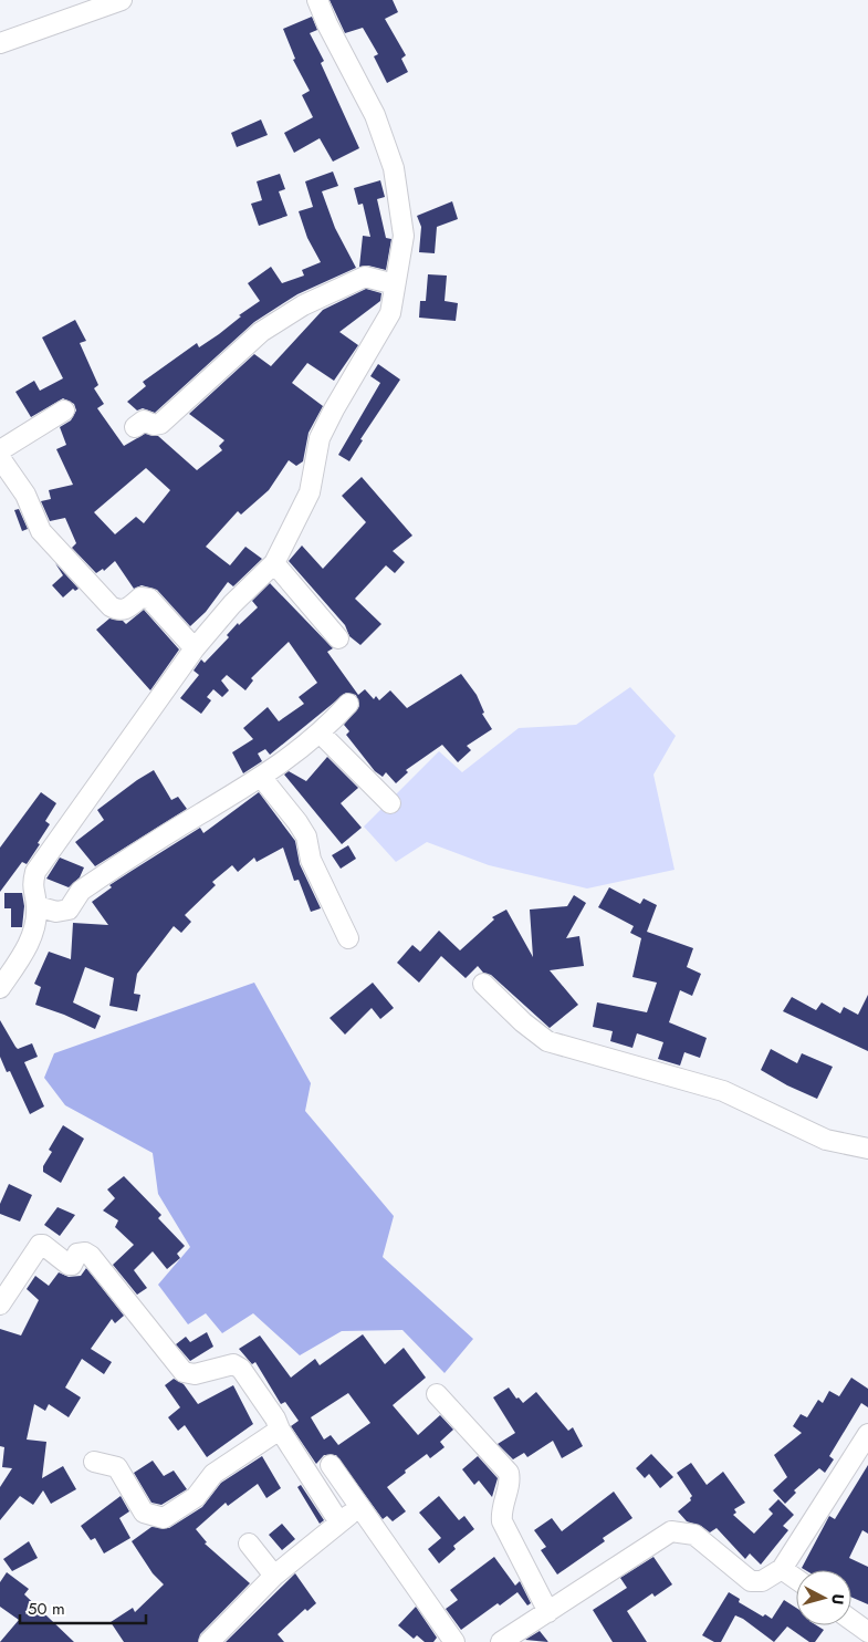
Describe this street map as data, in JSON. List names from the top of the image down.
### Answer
{
  "scale_bar": "50 m",
  "north": "right"
}
